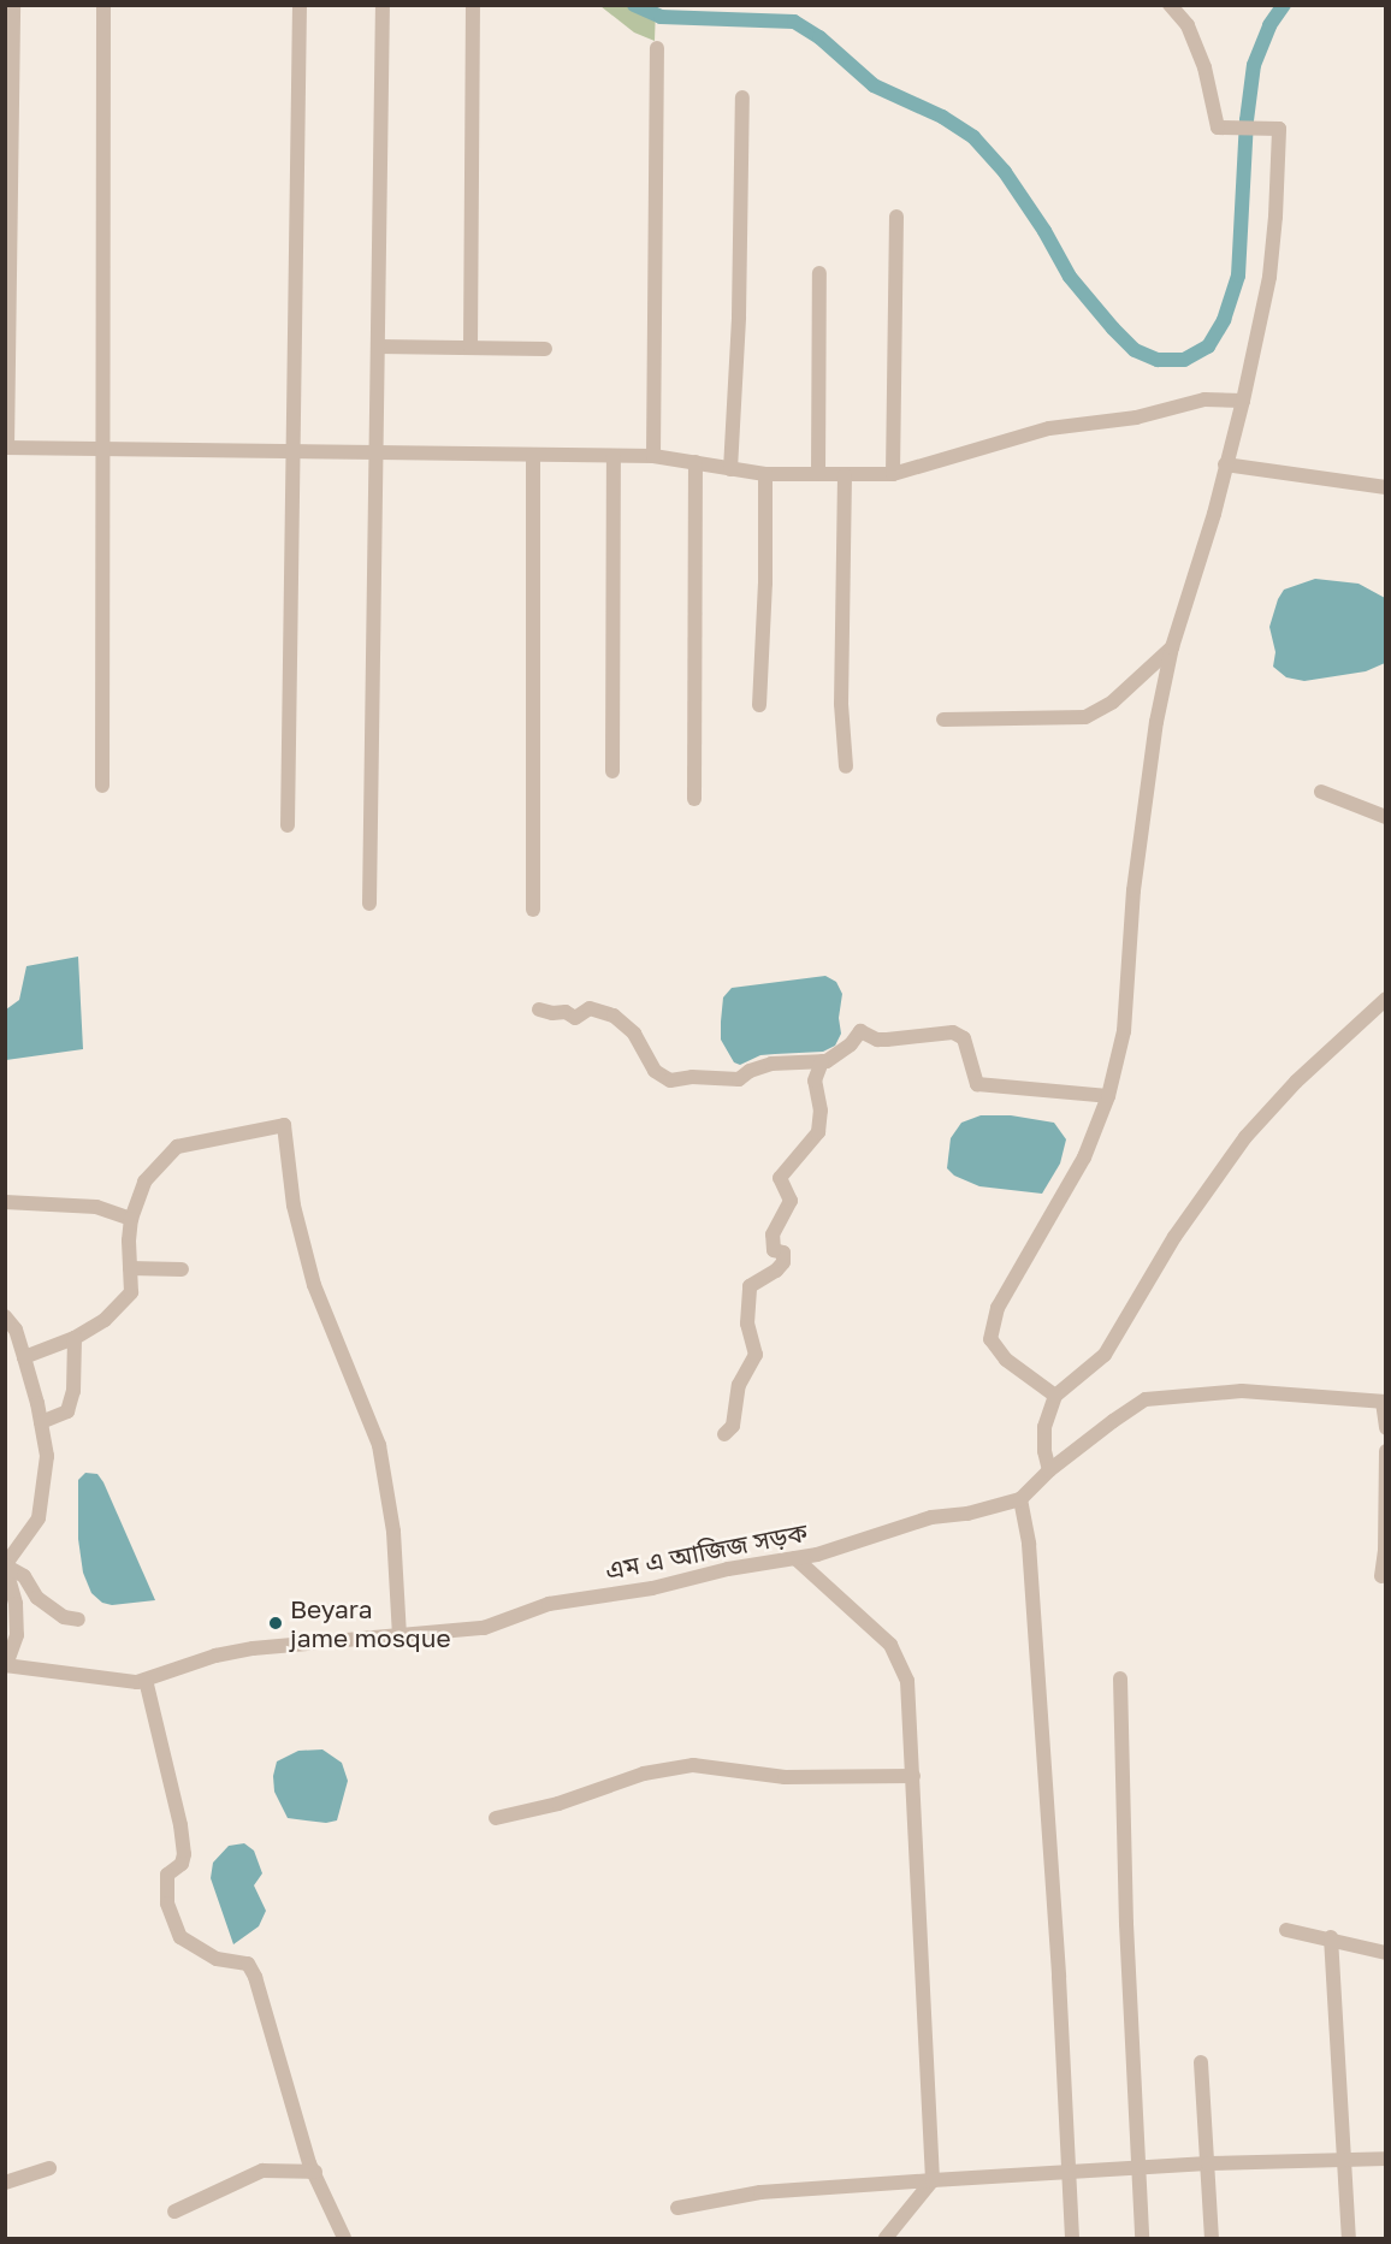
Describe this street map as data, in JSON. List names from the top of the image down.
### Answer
{
  "streets": {
    "street": ["এম এ আজিজ সড়ক"]
  },
  "places": ["Beyara jame mosque"]
}
